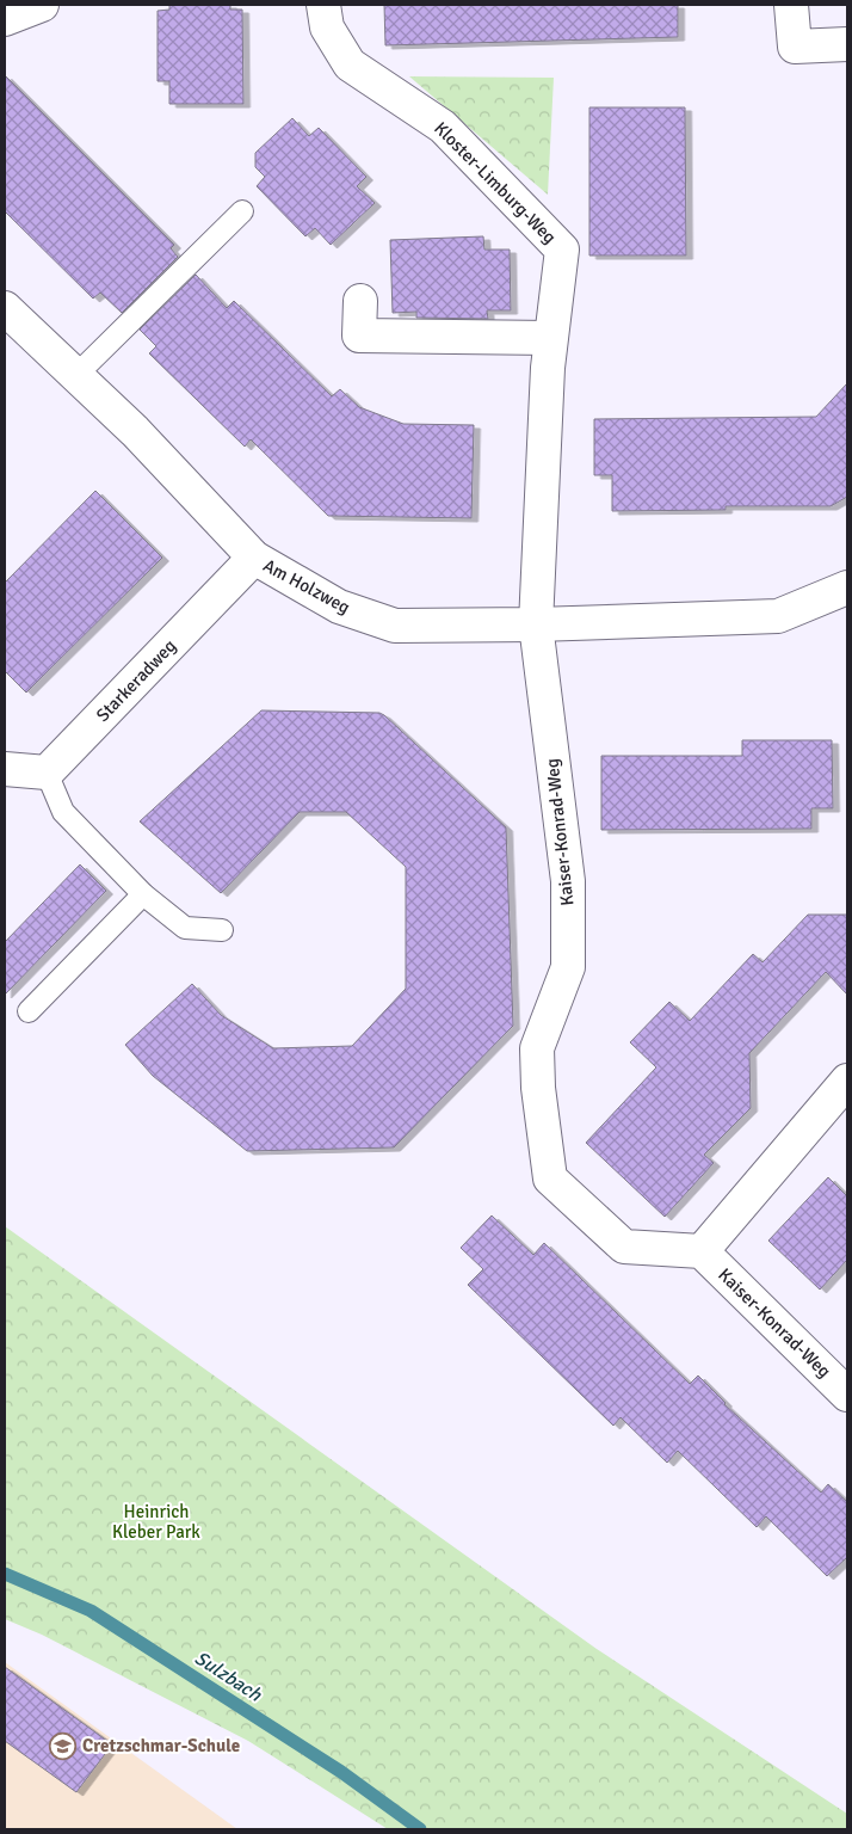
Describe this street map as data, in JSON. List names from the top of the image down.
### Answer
{
  "streets": {
    "street": [
      "Kloster-Limburg-Weg",
      "Am Holzweg",
      "Starkeradweg",
      "Kaiser-Konrad-Weg"
    ]
  },
  "crossings": [
    ["Kloster-Limburg-Weg", "Am Holzweg"],
    ["Kloster-Limburg-Weg", "Kaiser-Konrad-Weg"],
    ["Am Holzweg", "Starkeradweg"],
    ["Am Holzweg", "Kaiser-Konrad-Weg"]
  ],
  "water": ["Sulzbach"],
  "parks": ["Heinrich Kleber Park"],
  "places": {
    "school or university": ["Cretzschmar-Schule"]
  }
}
